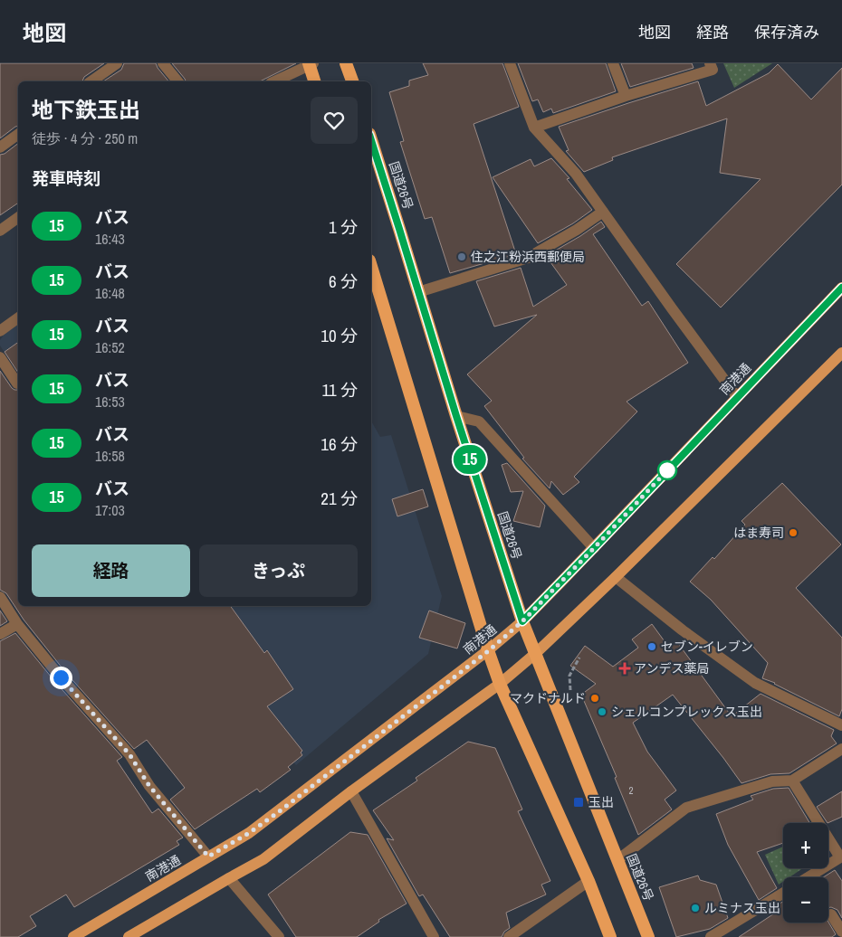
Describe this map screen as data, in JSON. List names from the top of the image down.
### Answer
{
  "streets": {
    "highway": ["国道26号"],
    "main road": ["南港通"]
  },
  "crossings": [
    ["国道26号", "南港通"]
  ],
  "places": {
    "other": [
      "住之江粉浜西郵便局",
      "はま寿司",
      "セブン-イレブン",
      "マクドナルド",
      "シェルコンプレックス玉出",
      "ルミナス玉出"
    ],
    "health": ["アンデス薬局"],
    "transit": ["玉出"]
  },
  "lines": ["bus line 15"],
  "house_numbers": ["2"],
  "page": {
    "header": "地図",
    "nav": ["地図", "経路", "保存済み"],
    "on_map": "15",
    "heading": [
      ["地下鉄玉出", "徒歩 · 4 分 · 250 m"],
      "発車時刻"
    ],
    "list": [
      {
        "mark": "15",
        "name": "バス",
        "note": "16:43",
        "value": "1 分"
      },
      {
        "mark": "15",
        "name": "バス",
        "note": "16:48",
        "value": "6 分"
      },
      {
        "mark": "15",
        "name": "バス",
        "note": "16:52",
        "value": "10 分"
      },
      {
        "mark": "15",
        "name": "バス",
        "note": "16:53",
        "value": "11 分"
      },
      {
        "mark": "15",
        "name": "バス",
        "note": "16:58",
        "value": "16 分"
      },
      {
        "mark": "15",
        "name": "バス",
        "note": "17:03",
        "value": "21 分"
      }
    ],
    "buttons": ["経路", "きっぷ"],
    "map_buttons": ["+", "−"]
  }
}
